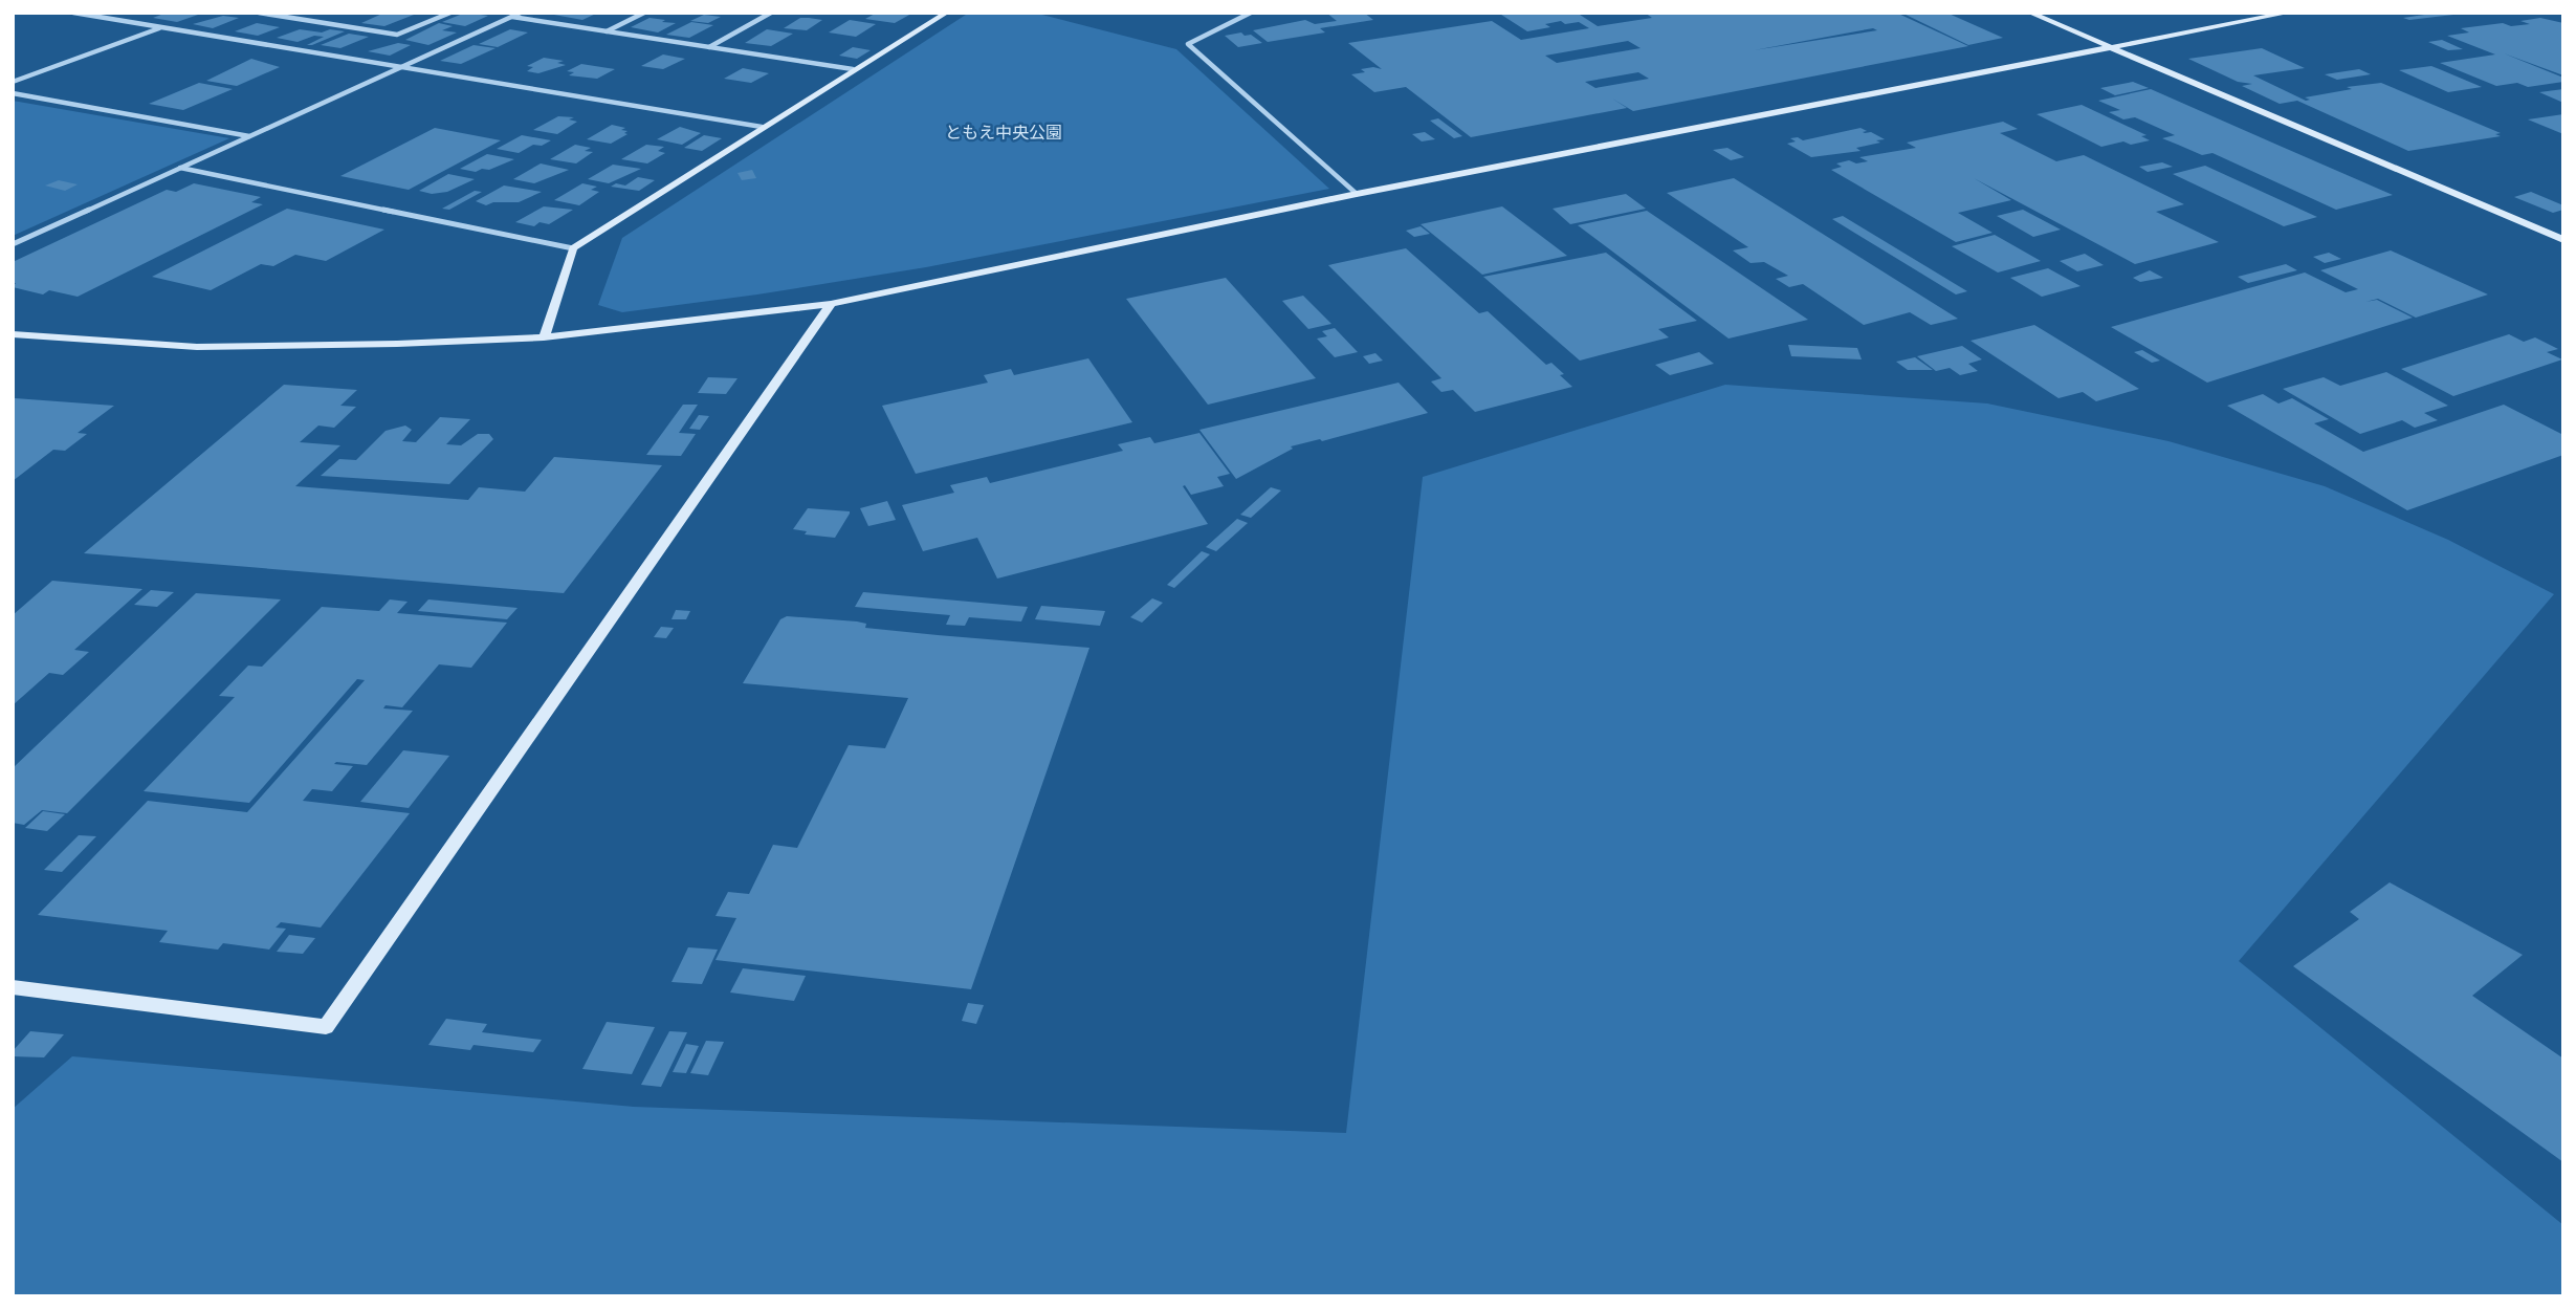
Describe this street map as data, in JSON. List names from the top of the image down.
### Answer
{
  "parks": ["ともえ中央公園"]
}
